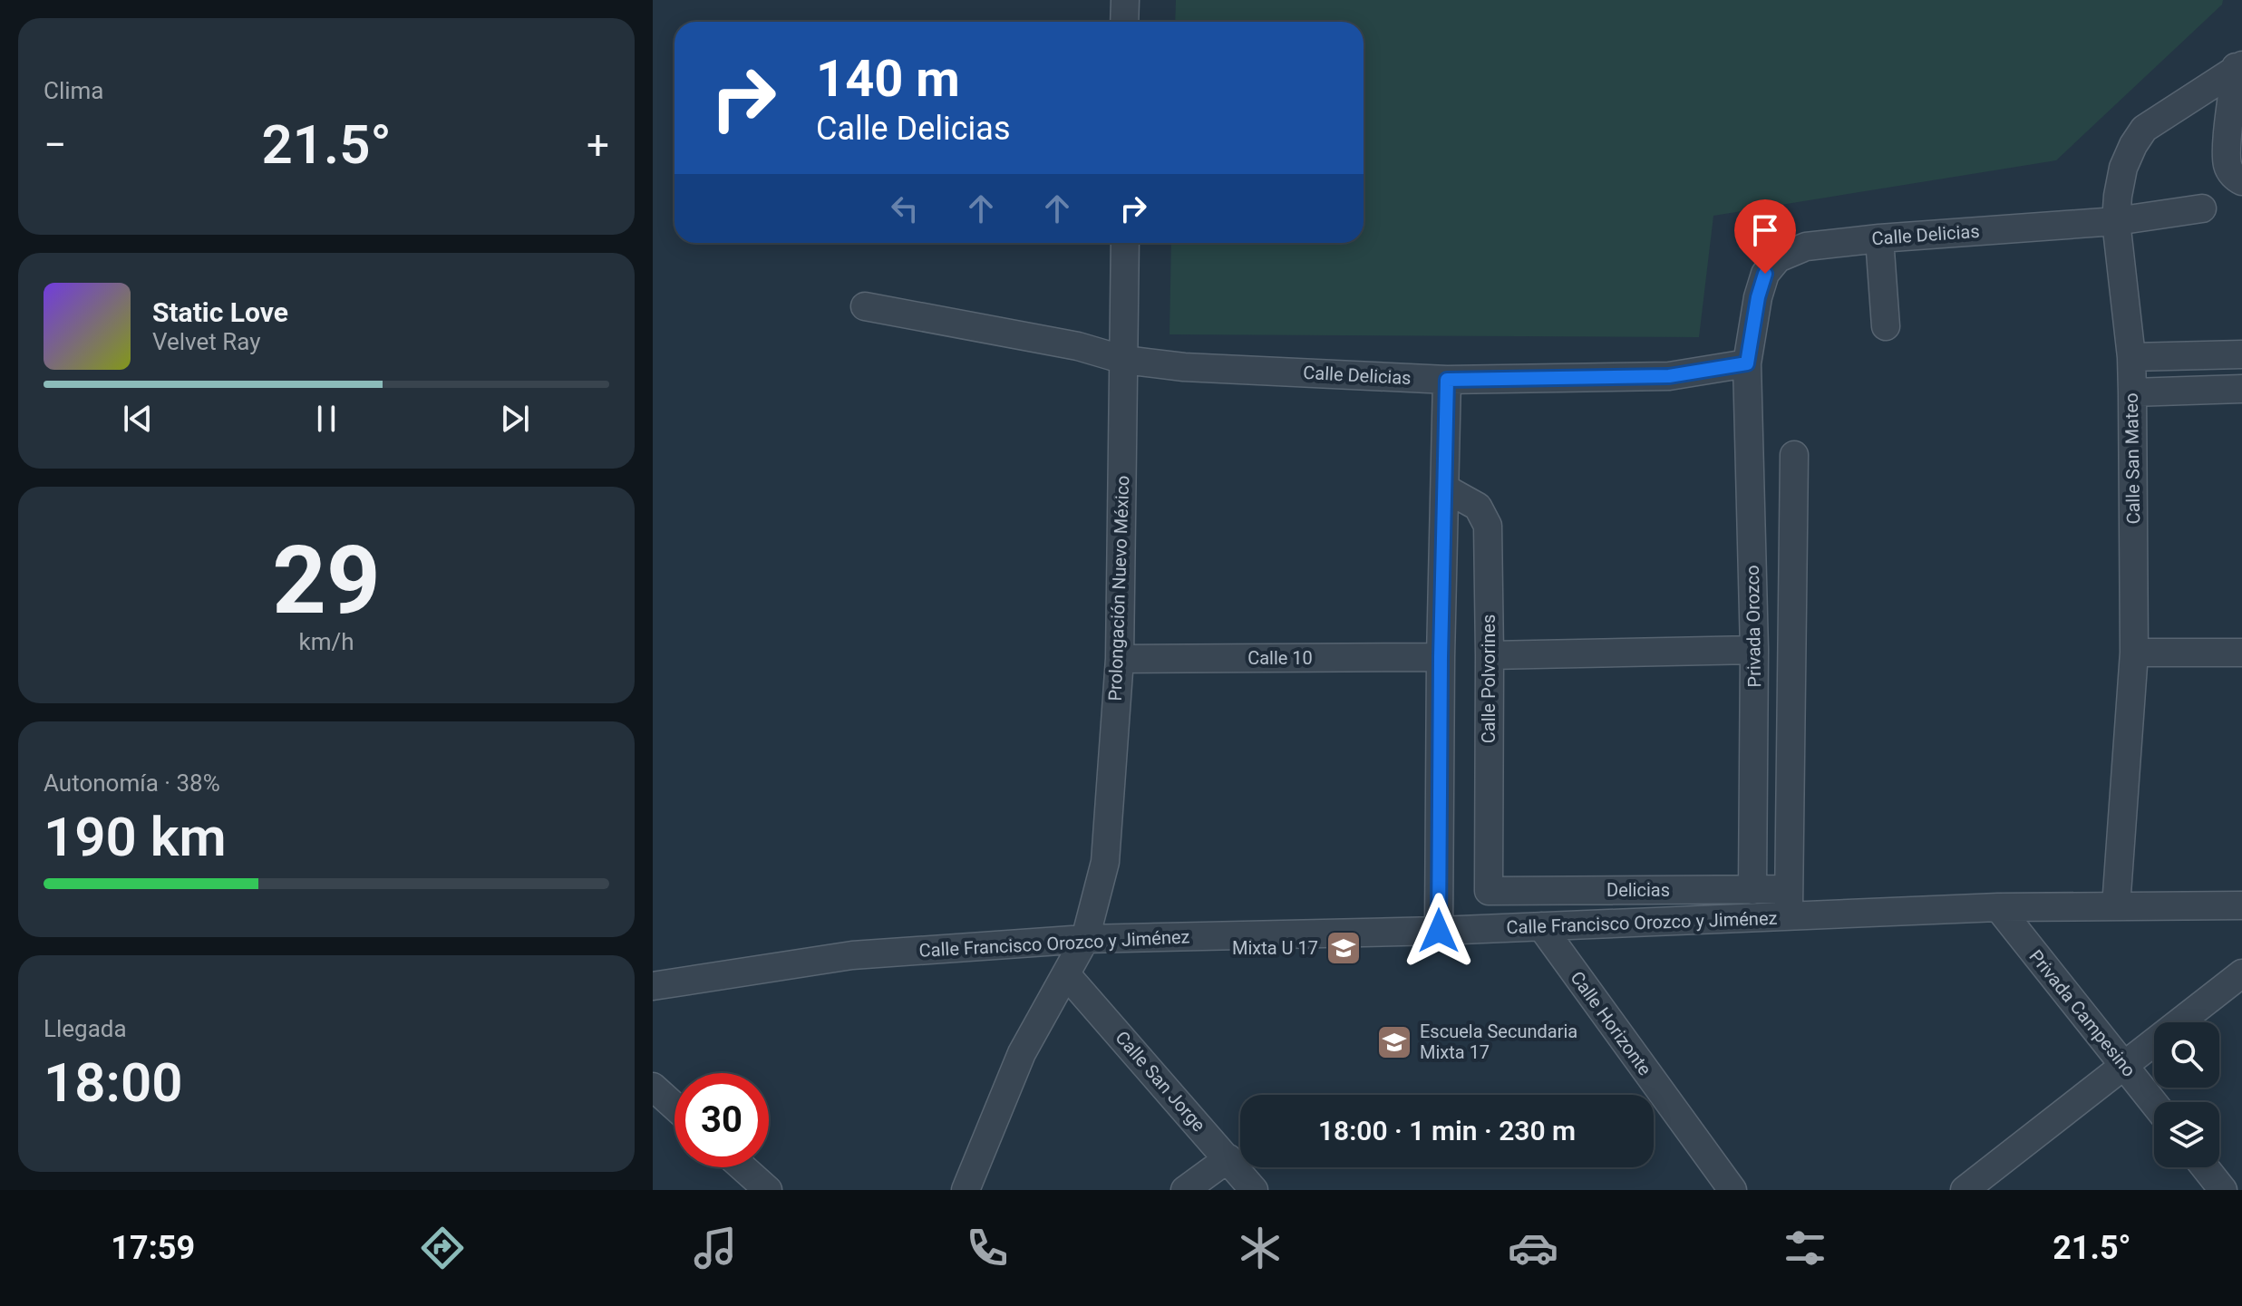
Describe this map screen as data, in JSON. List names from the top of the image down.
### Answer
{
  "streets": {
    "street": [
      "Calle Delicias",
      "Calle San Mateo",
      "Prolongación Nuevo México",
      "Privada Orozco",
      "Calle 10",
      "Calle Polvorines",
      "Delicias",
      "Calle Francisco Orozco y Jiménez",
      "Privada Campesino",
      "Calle Horizonte",
      "Calle San Jorge"
    ]
  },
  "crossings": [
    ["Calle Delicias", "Calle San Mateo"],
    ["Calle Delicias", "Prolongación Nuevo México"],
    ["Calle Delicias", "Privada Orozco"],
    ["Calle San Mateo", "Calle Francisco Orozco y Jiménez"],
    ["Prolongación Nuevo México", "Calle 10"],
    ["Prolongación Nuevo México", "Calle Francisco Orozco y Jiménez"],
    ["Prolongación Nuevo México", "Calle San Jorge"],
    ["Privada Orozco", "Delicias"],
    ["Privada Orozco", "Calle Francisco Orozco y Jiménez"],
    ["Calle Polvorines", "Delicias"],
    ["Calle Francisco Orozco y Jiménez", "Privada Campesino"],
    ["Calle Francisco Orozco y Jiménez", "Calle Horizonte"]
  ],
  "places": {
    "school or university": ["Mixta U 17", "Escuela Secundaria Mixta 17"]
  },
  "page": {
    "tile": [
      "Clima",
      ["29", "km/h"],
      ["Autonomía · 38%", "190 km"],
      ["Llegada", "18:00"]
    ],
    "turn": ["140 m", "Calle Delicias"],
    "heat": ["−", "21.5°", "+"],
    "song": ["Static Love", "Velvet Ray"],
    "limit": "30",
    "trip": "18:00 · 1 min · 230 m",
    "tabs": ["17:59", "21.5°"]
  }
}
